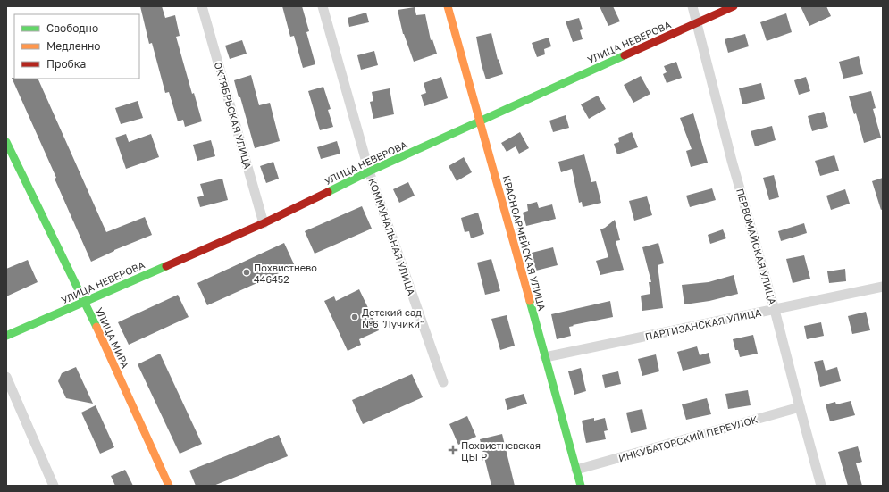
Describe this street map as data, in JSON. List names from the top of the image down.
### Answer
{
  "streets": {
    "street": [
      "УЛИЦА НЕВЕРОВА",
      "ОКТЯБРЬСКАЯ УЛИЦА",
      "КОММУНАЛЬНАЯ УЛИЦА",
      "КРАСНОАРМЕЙСКАЯ УЛИЦА",
      "ПЕРВОМАЙСКАЯ УЛИЦА",
      "ПАРТИЗАНСКАЯ УЛИЦА",
      "УЛИЦА МИРА",
      "ИНКУБАТОРСКИЙ ПЕРЕУЛОК"
    ]
  },
  "crossings": [
    ["УЛИЦА НЕВЕРОВА", "ОКТЯБРЬСКАЯ УЛИЦА"],
    ["УЛИЦА НЕВЕРОВА", "КОММУНАЛЬНАЯ УЛИЦА"],
    ["УЛИЦА НЕВЕРОВА", "КРАСНОАРМЕЙСКАЯ УЛИЦА"],
    ["УЛИЦА НЕВЕРОВА", "ПЕРВОМАЙСКАЯ УЛИЦА"],
    ["УЛИЦА НЕВЕРОВА", "УЛИЦА МИРА"],
    ["КРАСНОАРМЕЙСКАЯ УЛИЦА", "ПАРТИЗАНСКАЯ УЛИЦА"],
    ["КРАСНОАРМЕЙСКАЯ УЛИЦА", "ИНКУБАТОРСКИЙ ПЕРЕУЛОК"],
    ["ПЕРВОМАЙСКАЯ УЛИЦА", "ПАРТИЗАНСКАЯ УЛИЦА"],
    ["ПЕРВОМАЙСКАЯ УЛИЦА", "ИНКУБАТОРСКИЙ ПЕРЕУЛОК"]
  ],
  "places": {
    "other": ["Похвистнево 446452", "Детский сад №6 \"Лучики\""],
    "health": ["Похвистневская ЦБГР"]
  },
  "legend": ["Свободно", "Медленно", "Пробка"]
}
